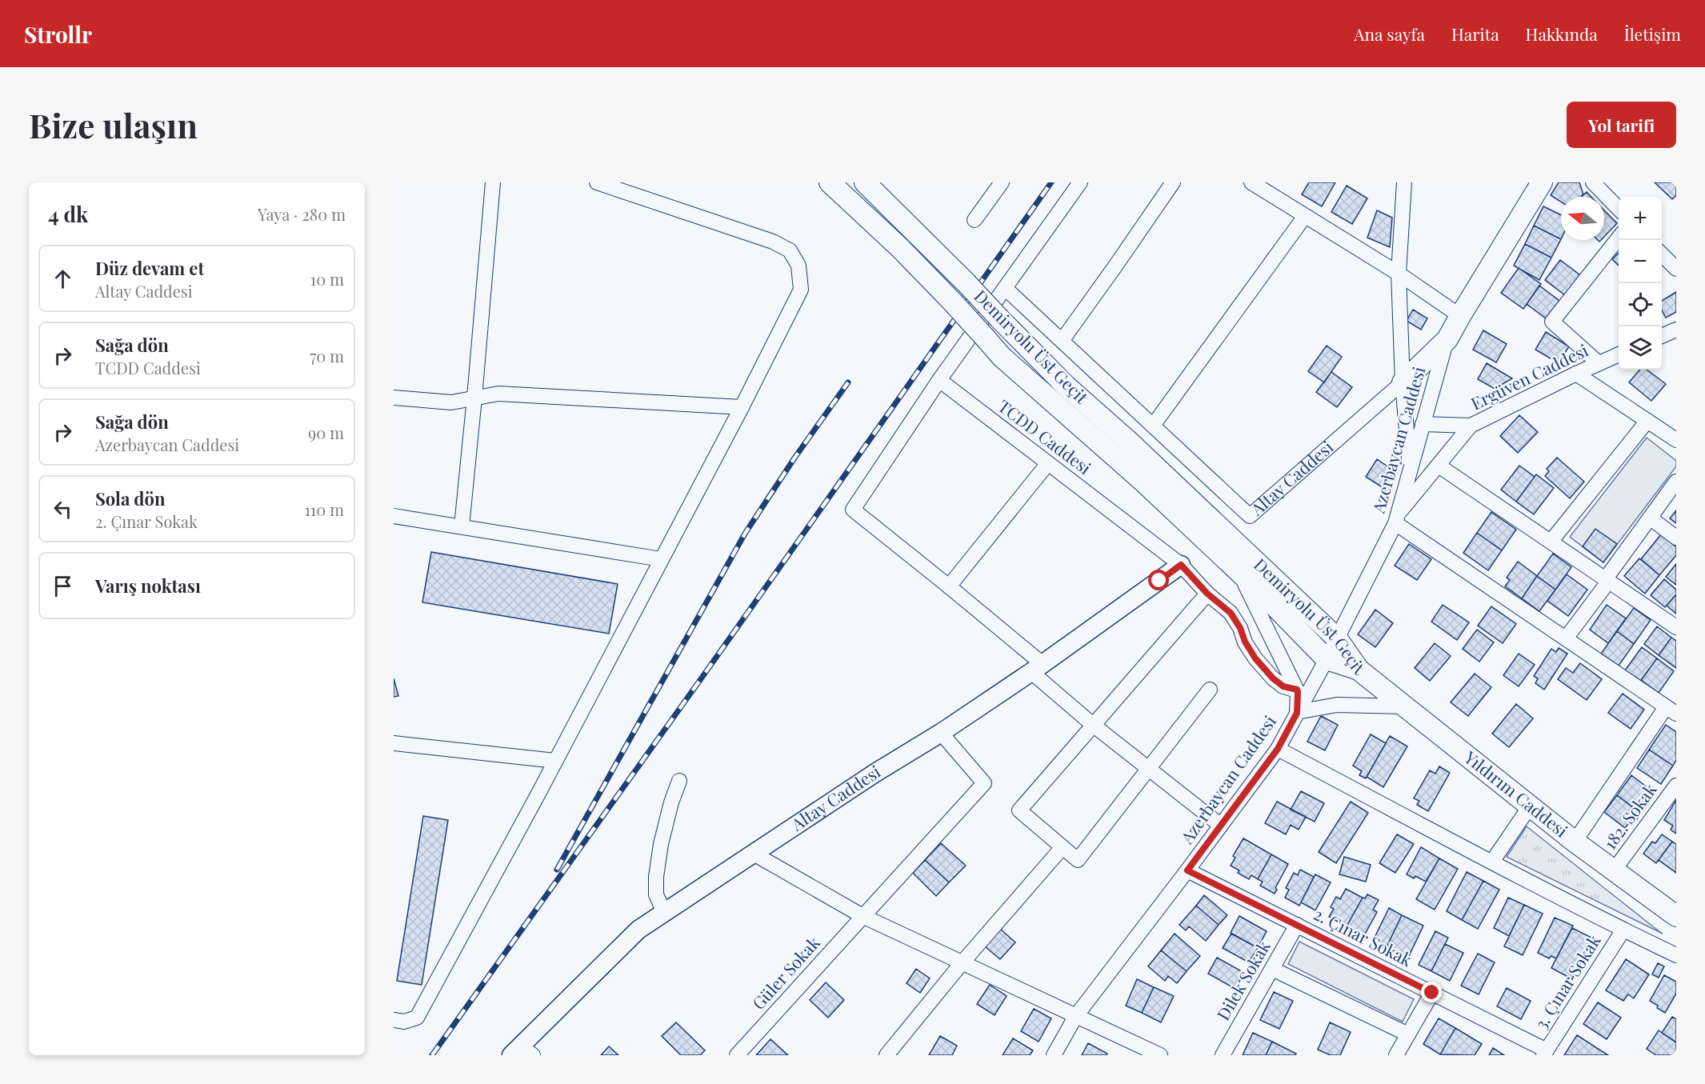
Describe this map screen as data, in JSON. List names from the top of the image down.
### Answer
{
  "streets": {
    "main road": ["Demiryolu Üst Geçit", "Altay Caddesi", "Yıldırım Caddesi"],
    "street": [
      "Ergüven Caddesi",
      "TCDD Caddesi",
      "Azerbaycan Caddesi",
      "182. Sokak",
      "2. Çınar Sokak",
      "Güler Sokak",
      "Dilek Sokak",
      "3. Çınar Sokak"
    ]
  },
  "crossings": [
    ["Demiryolu Üst Geçit", "Azerbaycan Caddesi"],
    ["Demiryolu Üst Geçit", "Yıldırım Caddesi"],
    ["Ergüven Caddesi", "Azerbaycan Caddesi"],
    ["TCDD Caddesi", "Altay Caddesi"],
    ["Azerbaycan Caddesi", "Altay Caddesi"],
    ["Azerbaycan Caddesi", "2. Çınar Sokak"],
    ["Altay Caddesi", "Güler Sokak"],
    ["Yıldırım Caddesi", "182. Sokak"],
    ["2. Çınar Sokak", "Dilek Sokak"],
    ["2. Çınar Sokak", "3. Çınar Sokak"]
  ],
  "north": "left",
  "page": {
    "header": "Strollr",
    "nav": [
      "Ana sayfa",
      "Harita",
      "Hakkında",
      "İletişim"
    ],
    "buttons": "Yol tarifi",
    "title": "Bize ulaşın",
    "heading": ["4 dk", "Yaya · 280 m"],
    "map_buttons": ["+", "−"],
    "list": [
      ["Düz devam et", "Altay Caddesi", "10 m"],
      ["Sağa dön", "TCDD Caddesi", "70 m"],
      ["Sağa dön", "Azerbaycan Caddesi", "90 m"],
      ["Sola dön", "2. Çınar Sokak", "110 m"],
      "Varış noktası"
    ]
  }
}
